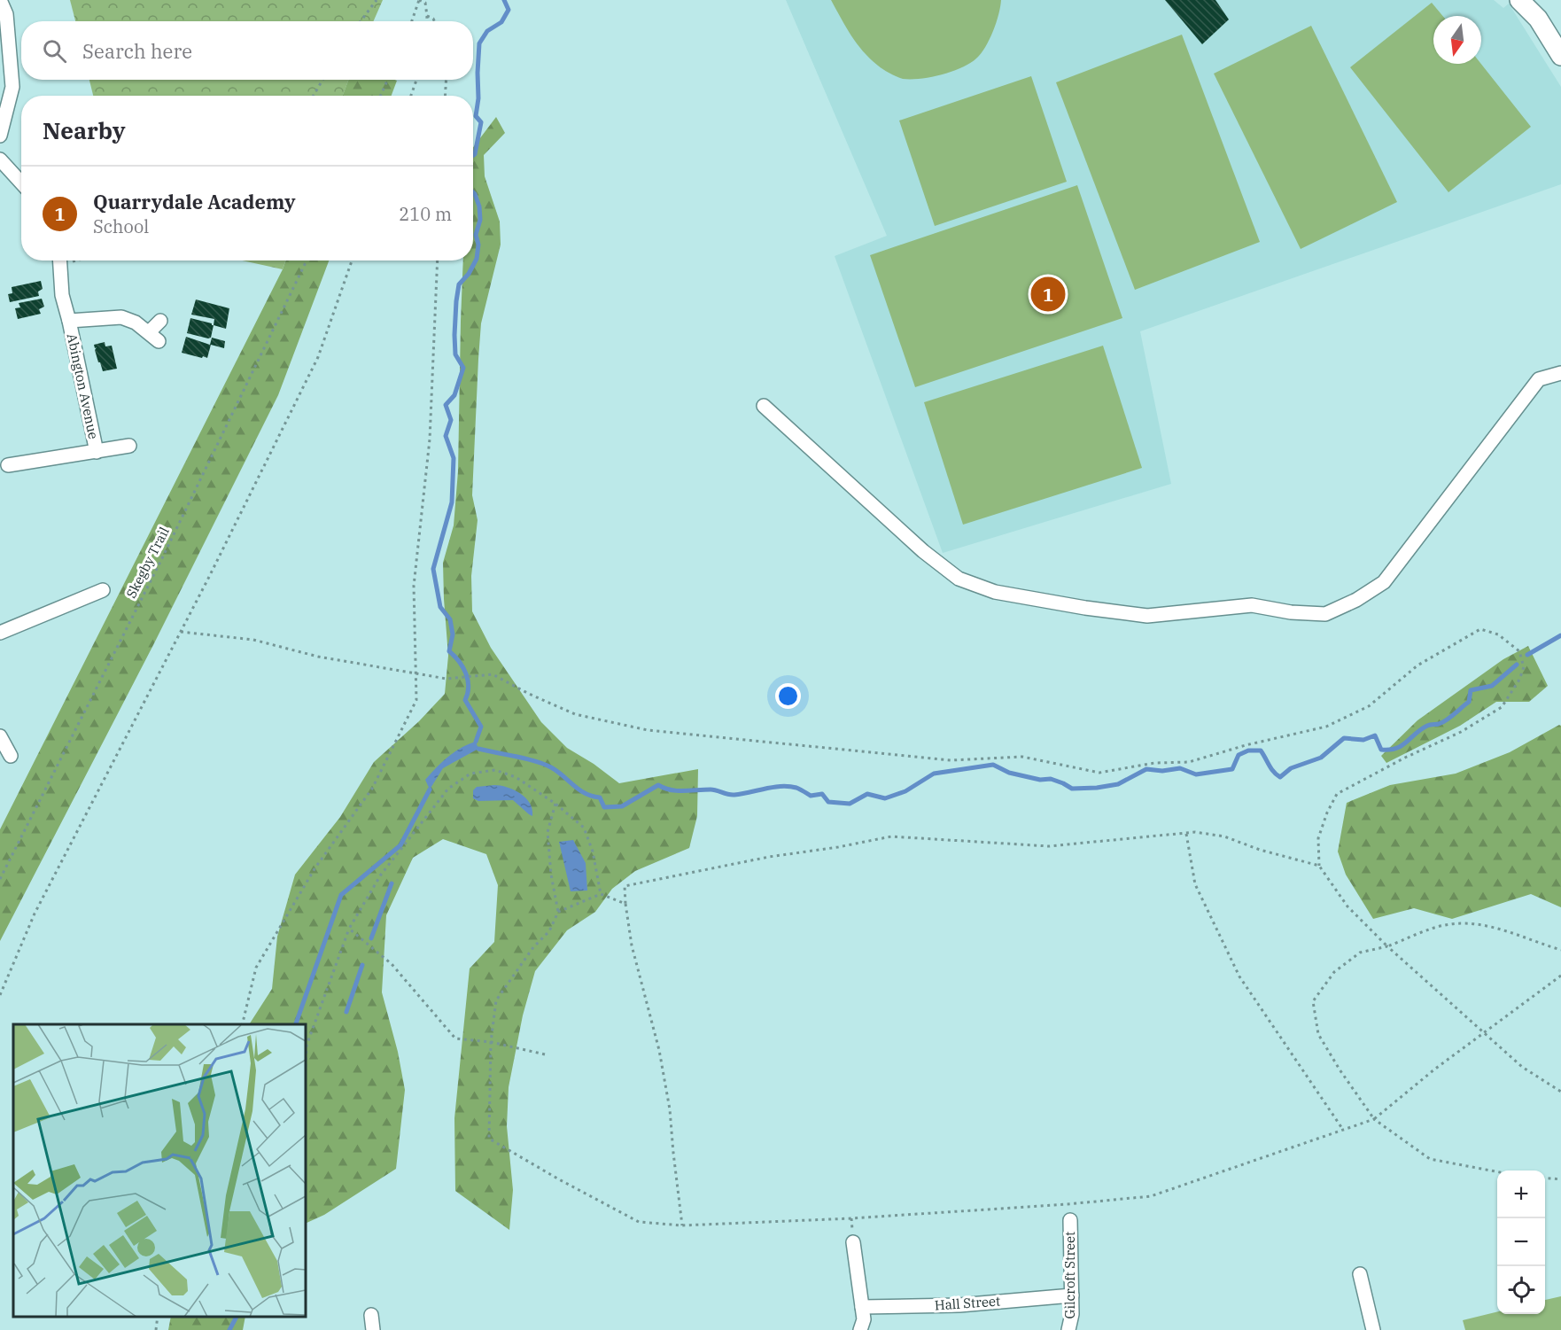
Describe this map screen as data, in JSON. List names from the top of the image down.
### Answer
{
  "streets": {
    "street": ["Abington Avenue", "Gilcroft Street", "Hall Street"],
    "path": ["Skegby Trail"]
  },
  "crossings": [
    ["Gilcroft Street", "Hall Street"]
  ],
  "north": "bottom",
  "page": {
    "search": "Search here",
    "heading": "Nearby",
    "list": [
      {
        "mark": "1",
        "name": "Quarrydale Academy",
        "note": "School",
        "value": "210 m"
      }
    ],
    "pins": "1",
    "map_buttons": ["+", "−"]
  }
}
